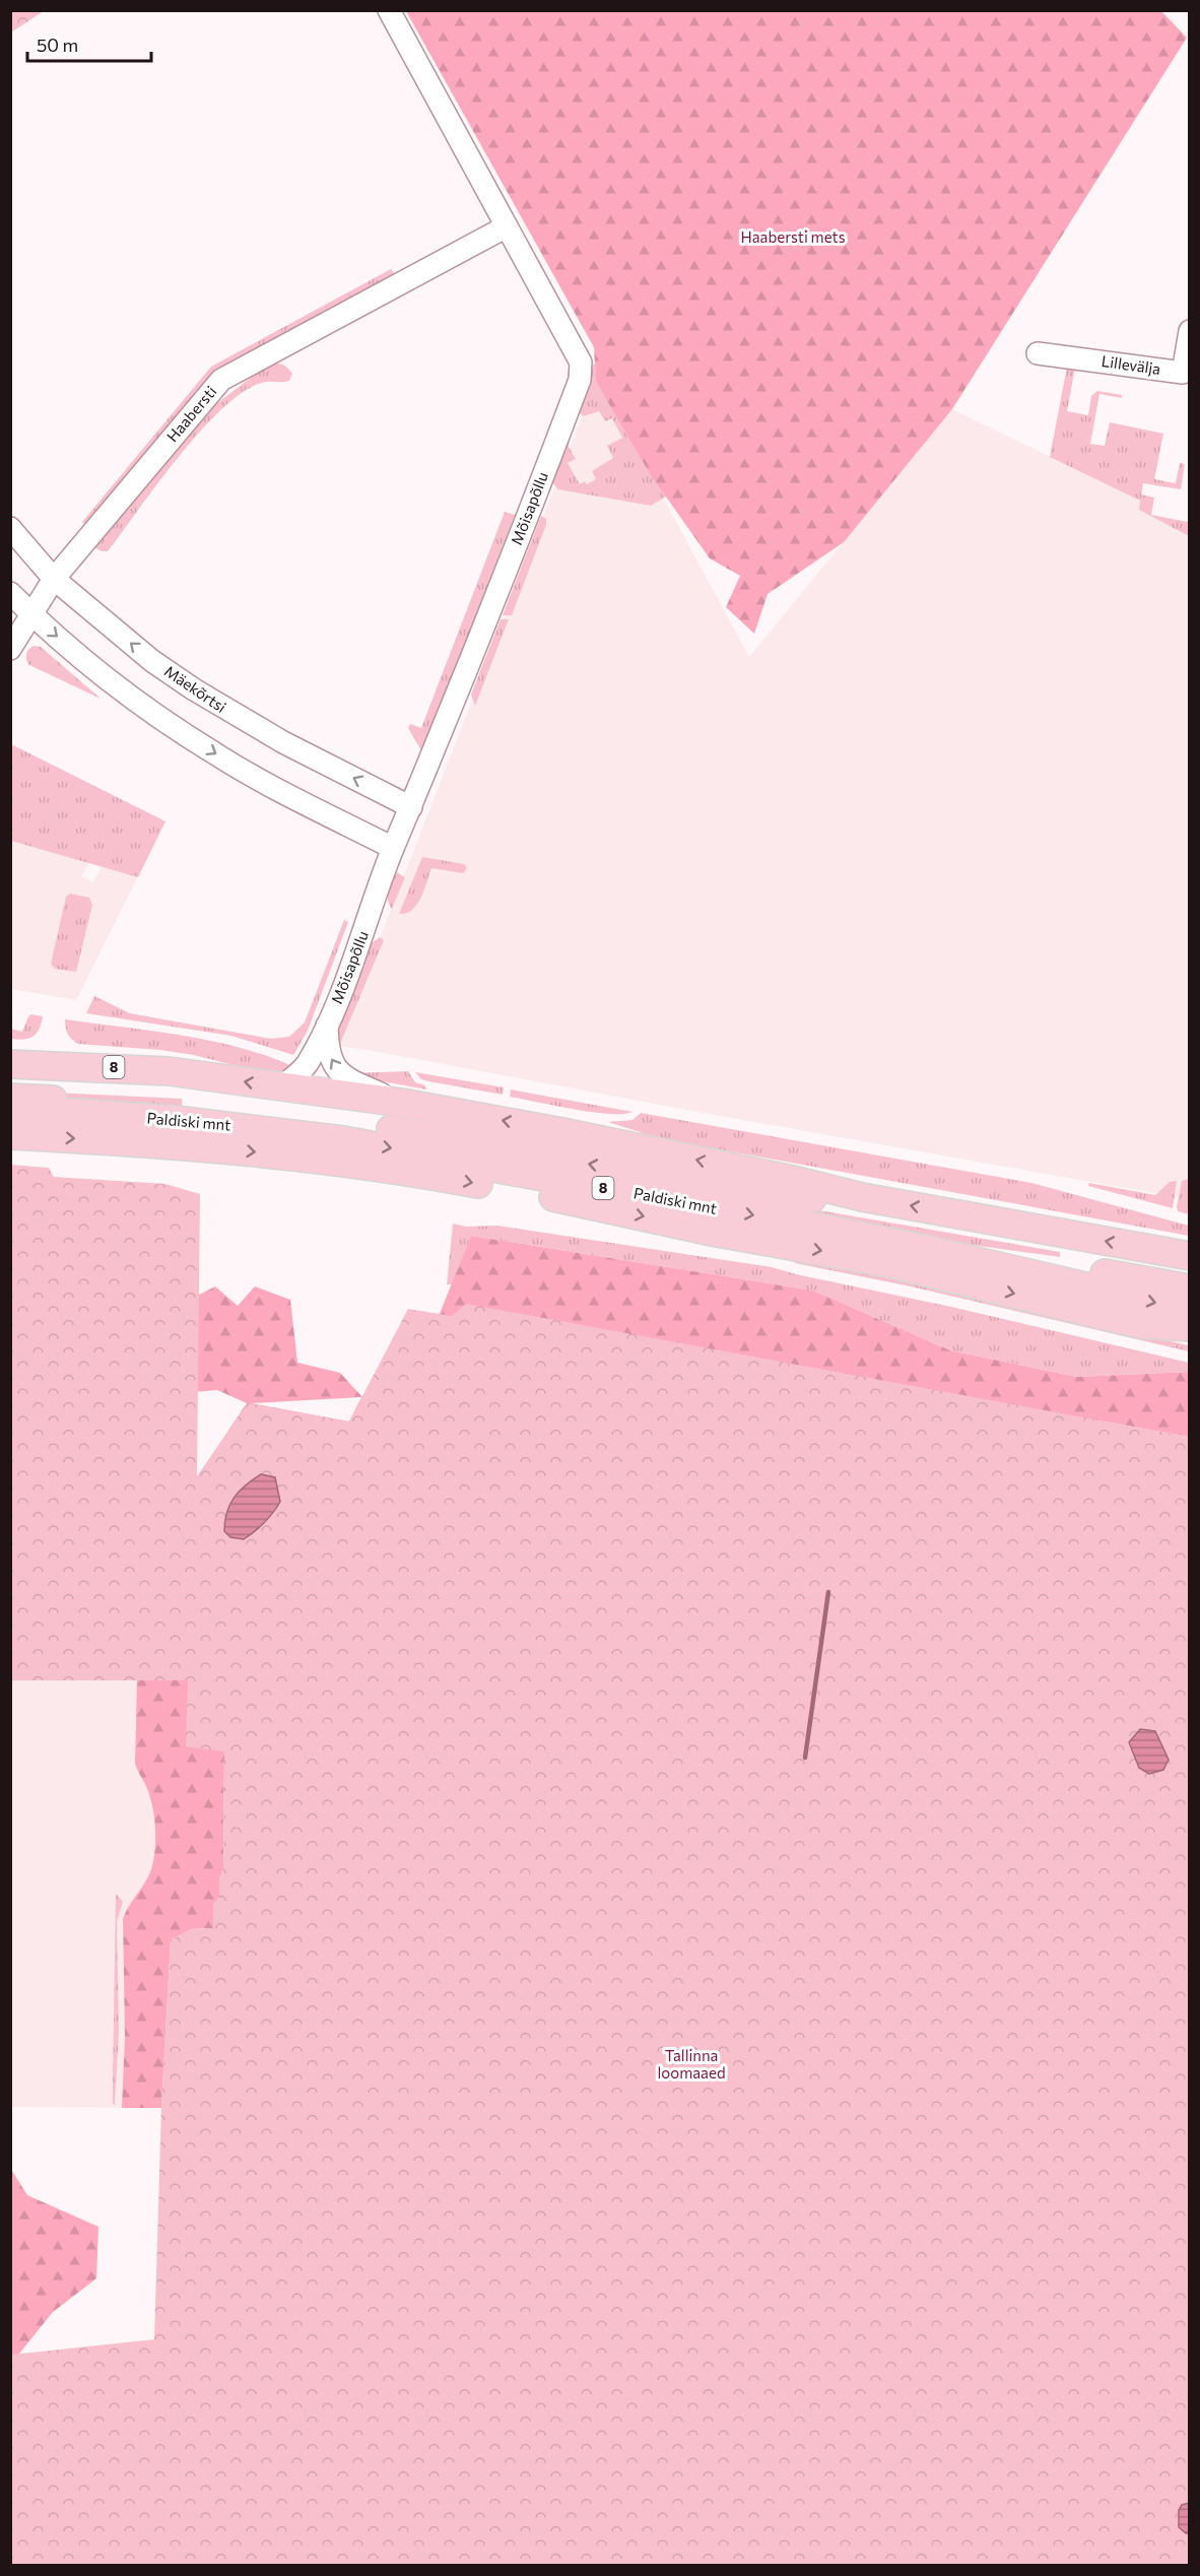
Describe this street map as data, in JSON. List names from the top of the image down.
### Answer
{
  "streets": {
    "main road": ["8", "Paldiski mnt"],
    "street": [
      "Lillevälja",
      "Haabersti",
      "Mõisapõllu",
      "Mäekõrtsi"
    ]
  },
  "crossings": [
    ["Haabersti", "Mõisapõllu"],
    ["Haabersti", "Mäekõrtsi"],
    ["Mõisapõllu", "Mäekõrtsi"],
    ["Mõisapõllu", "Paldiski mnt"]
  ],
  "parks": ["Haabersti mets", "Tallinna loomaaed"],
  "scale_bar": "50 m"
}
